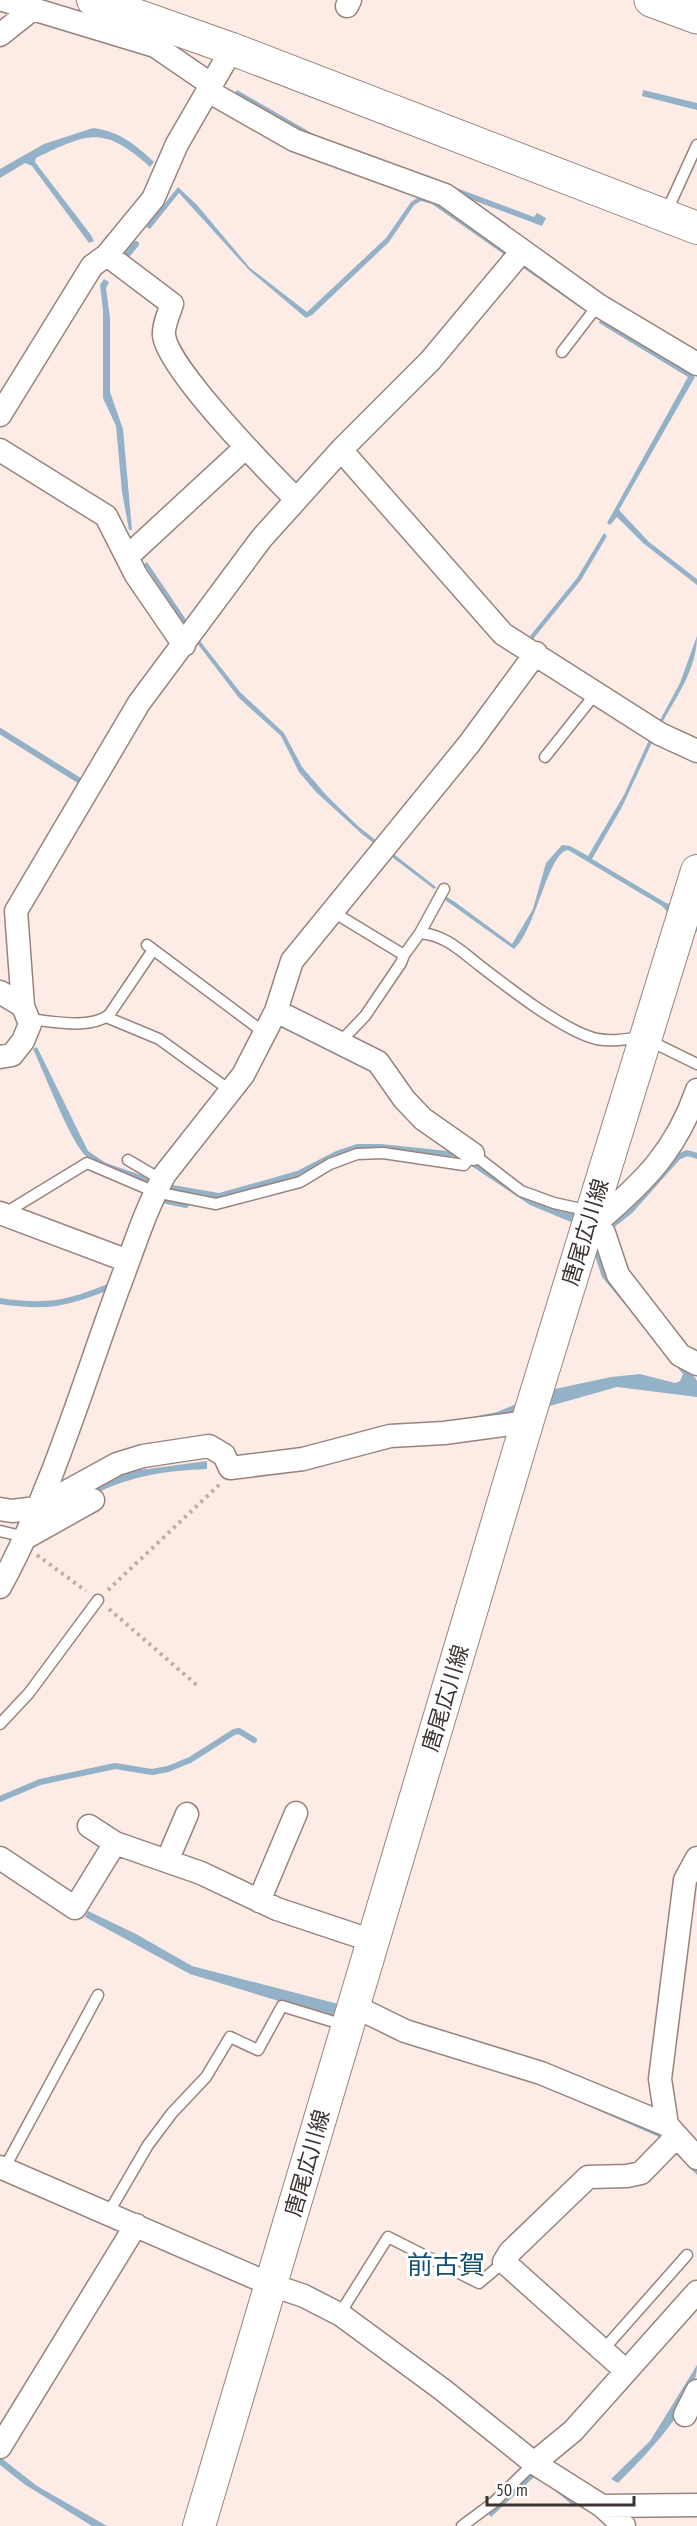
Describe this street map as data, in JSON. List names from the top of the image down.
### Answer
{
  "streets": {
    "main road": ["唐尾広川線"]
  },
  "districts": ["前古賀"],
  "scale_bar": "50 m"
}
